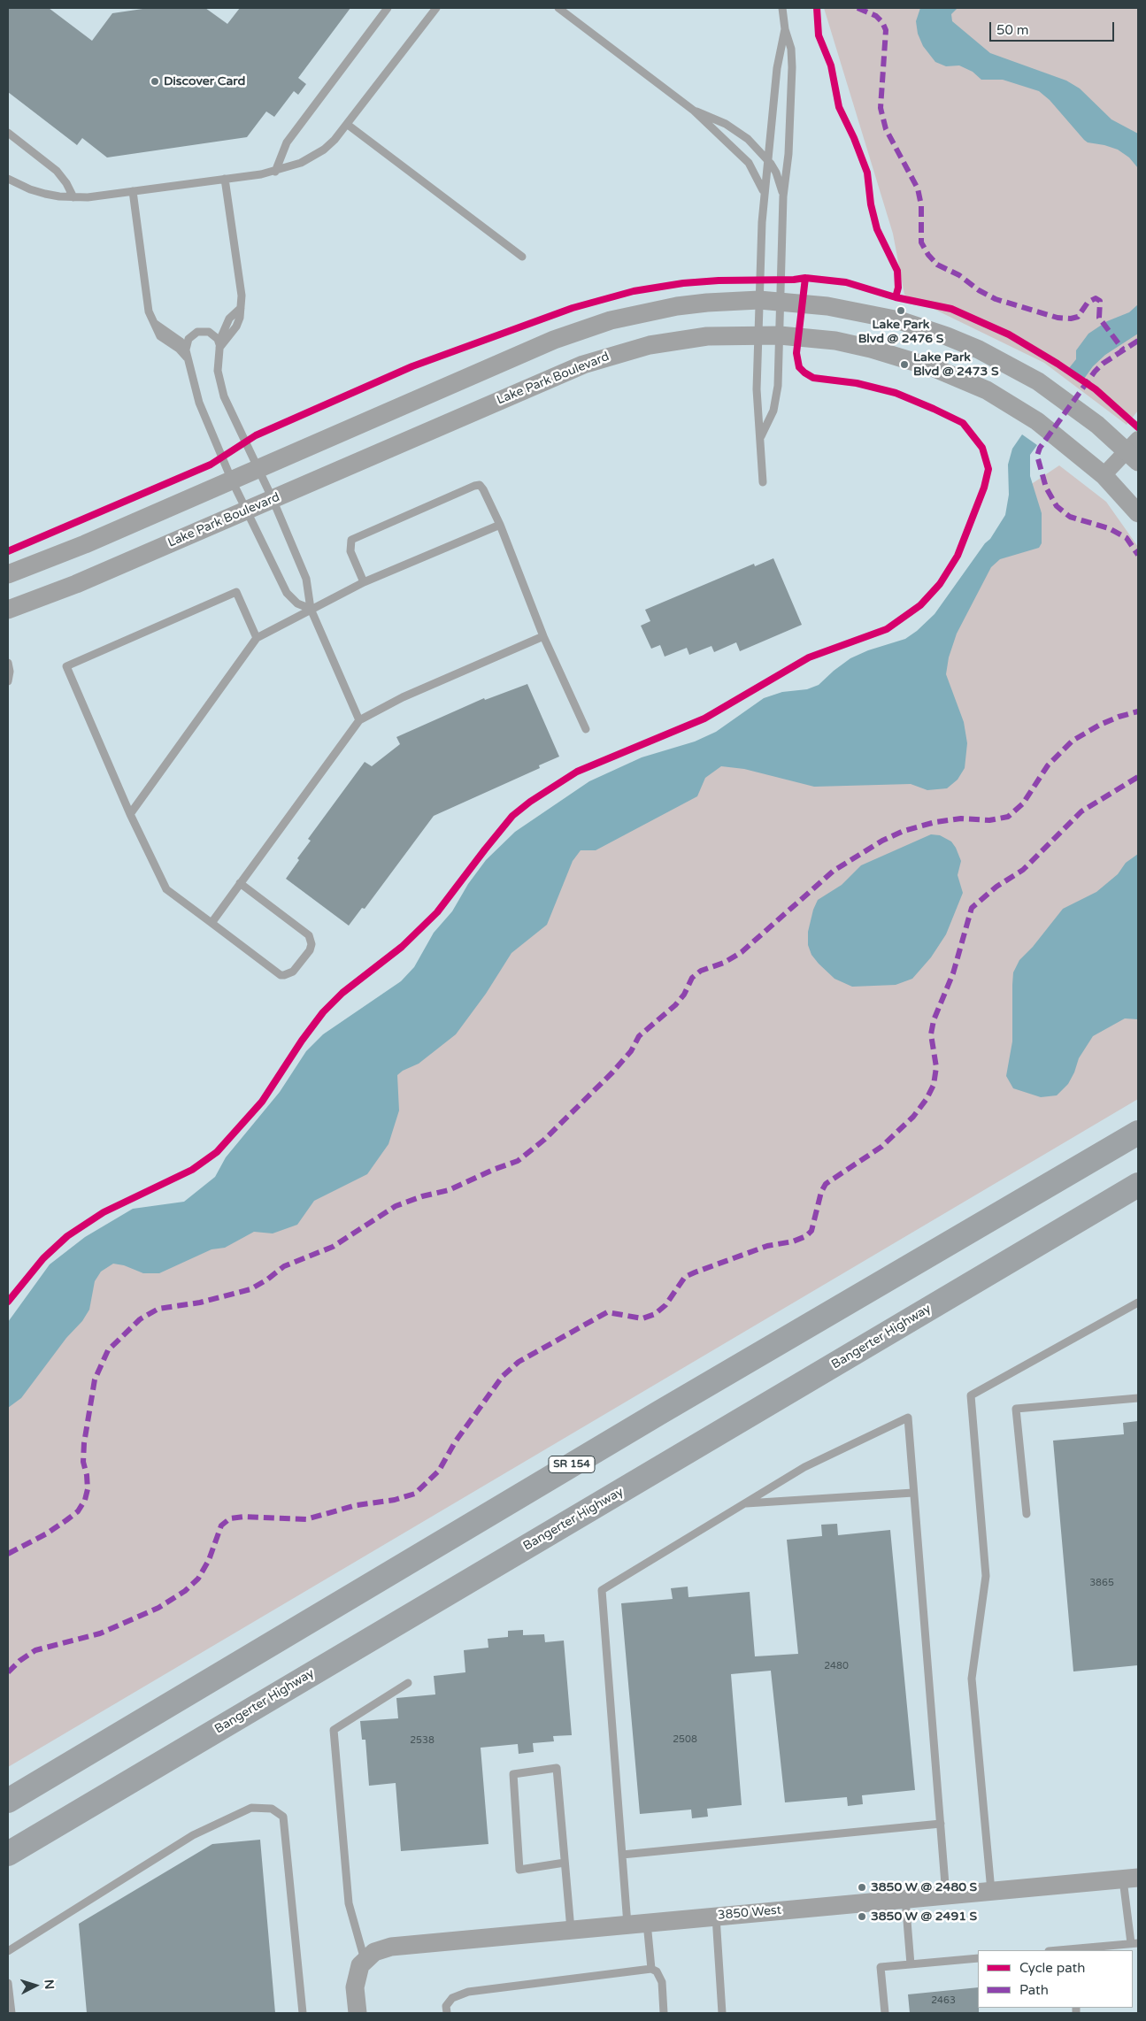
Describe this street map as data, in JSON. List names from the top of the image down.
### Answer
{
  "streets": {
    "highway": ["Bangerter Highway", "SR 154"],
    "street": ["Lake Park Boulevard", "3850 West"]
  },
  "places": [
    "Discover Card",
    "Lake Park Blvd @ 2476 S",
    "Lake Park Blvd @ 2473 S",
    "3850 W @ 2480 S",
    "3850 W @ 2491 S"
  ],
  "house_numbers": [
    "3865",
    "2480",
    "2508",
    "2538",
    "2463"
  ],
  "legend": ["Cycle path", "Path"],
  "scale_bar": "50 m",
  "north": "right"
}
